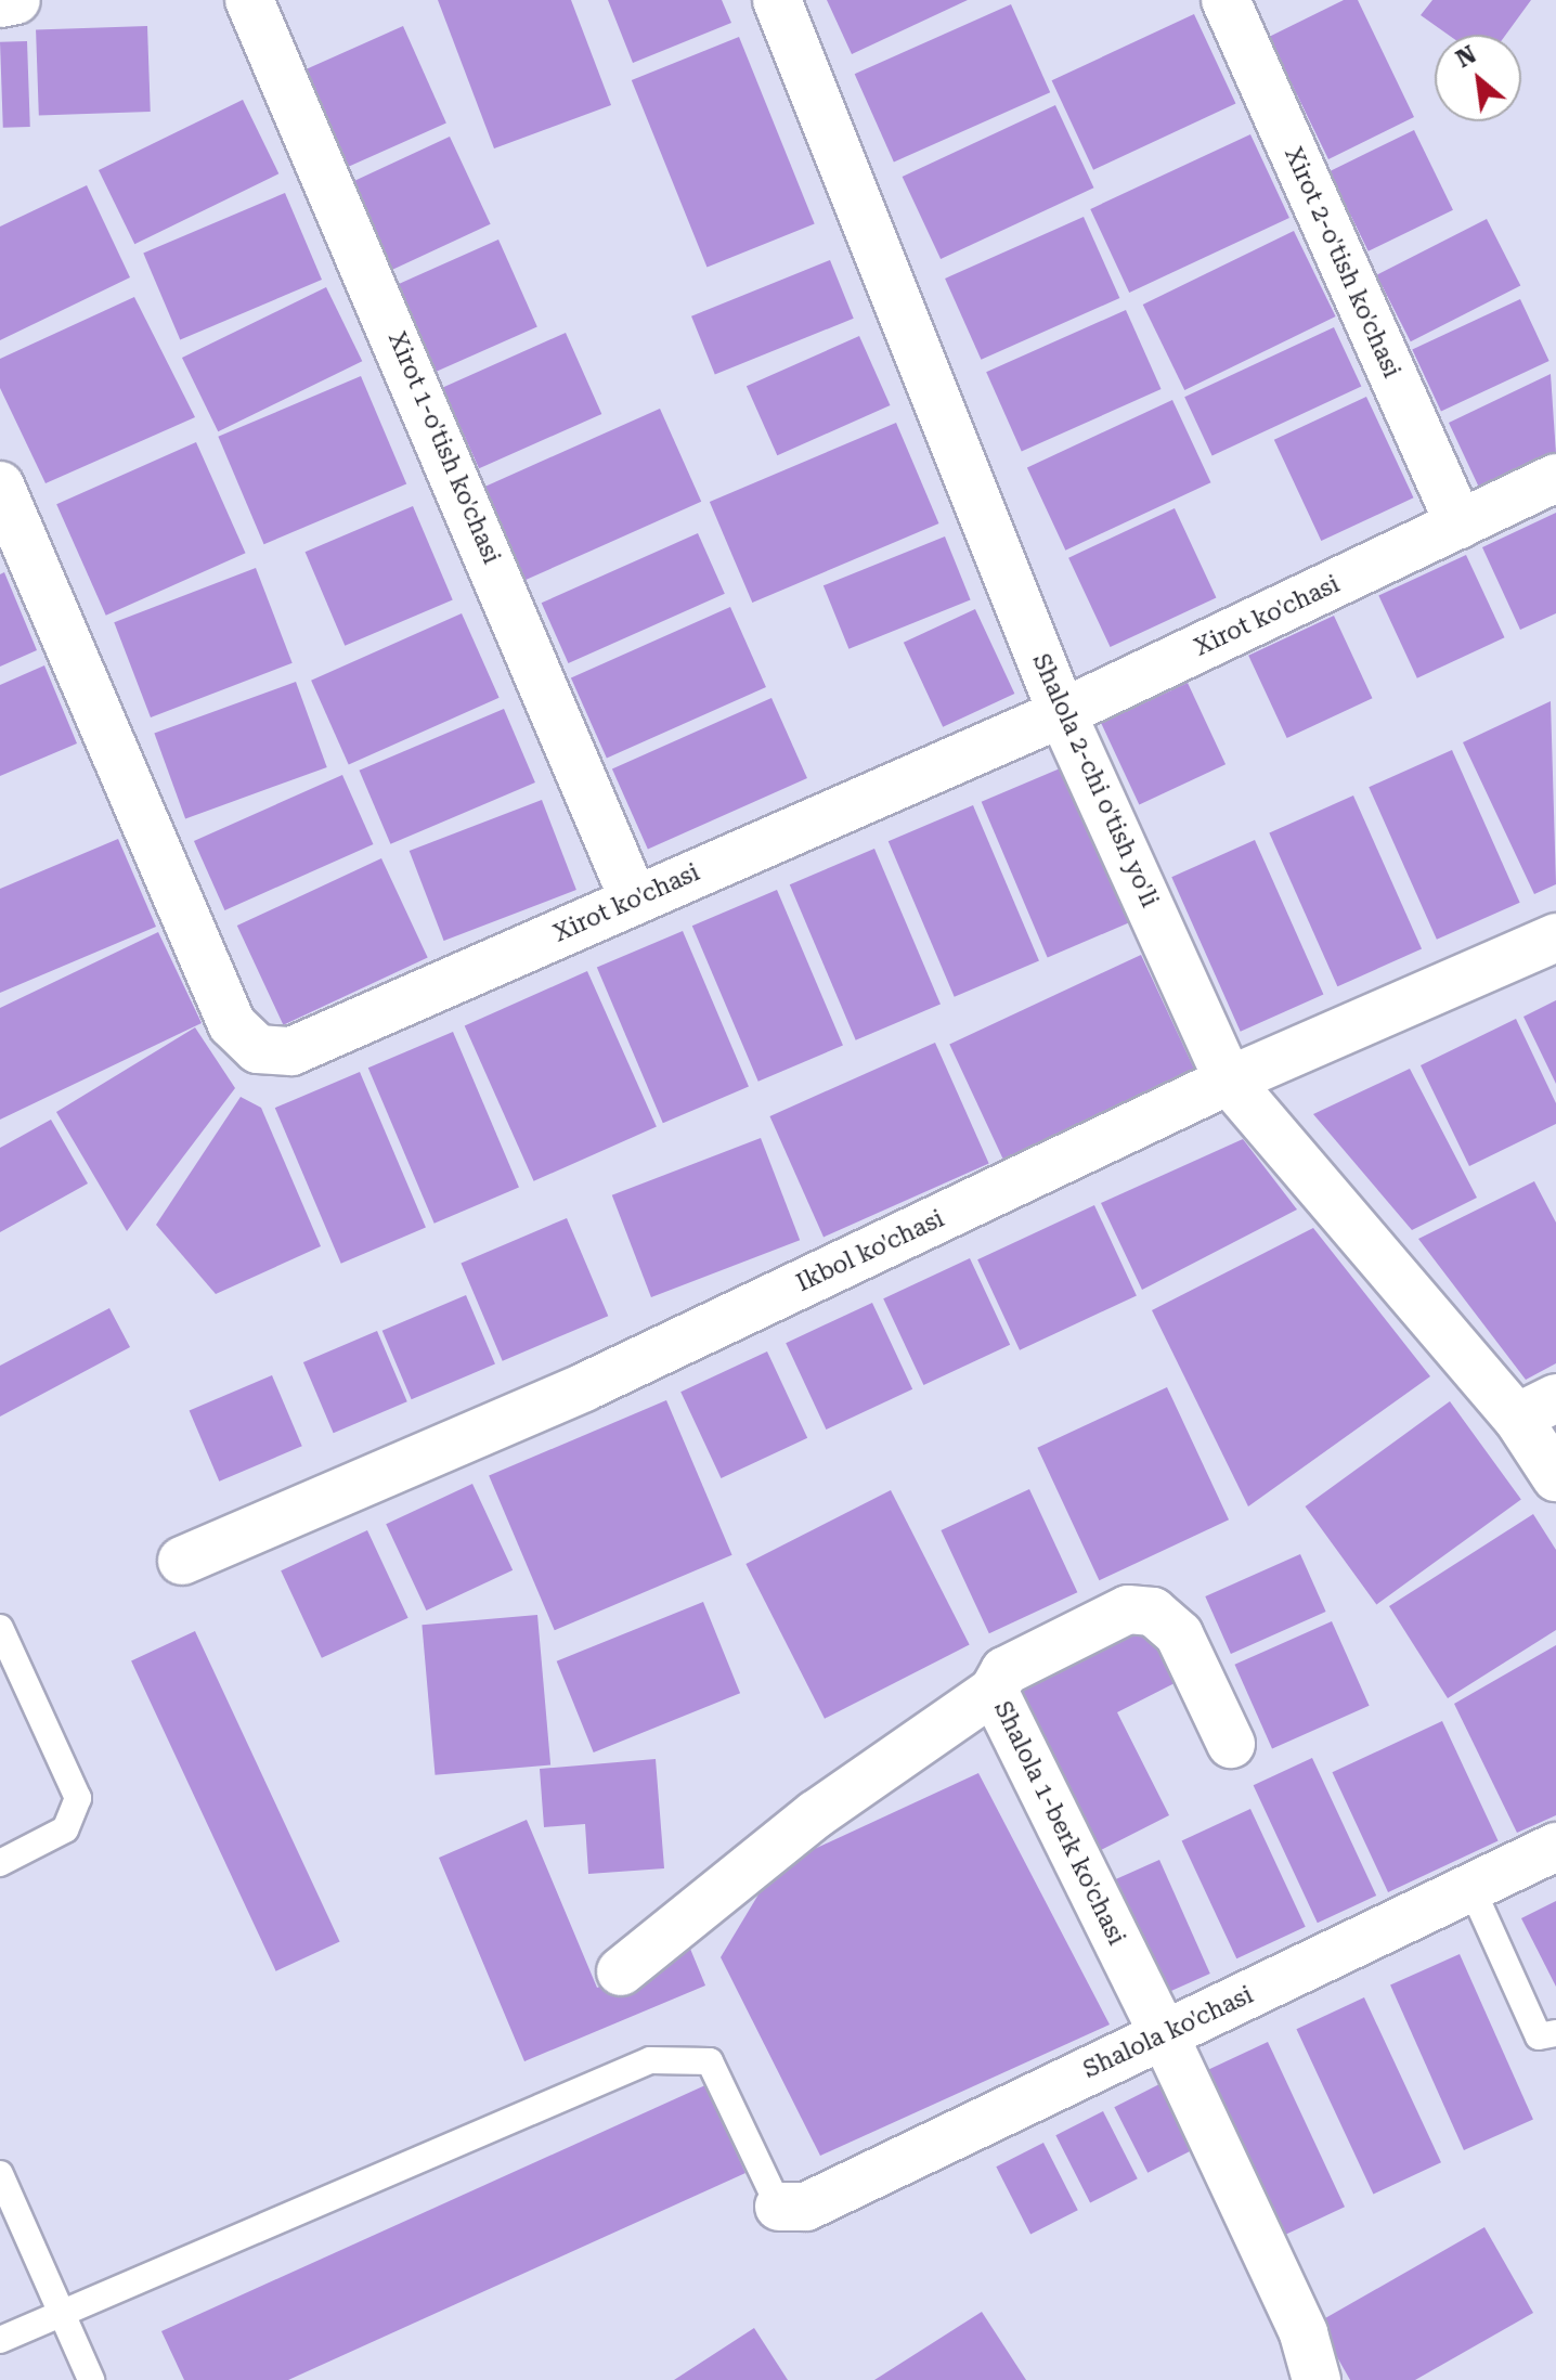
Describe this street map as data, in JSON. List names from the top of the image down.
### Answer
{
  "streets": {
    "street": [
      "Xirot 2-o'tish ko'chasi",
      "Xirot 1-o'tish ko'chasi",
      "Xirot ko'chasi",
      "Shalola 2-chi o'tish yo'li",
      "Ikbol ko'chasi",
      "Shalola 1-berk ko'chasi",
      "Shalola ko'chasi"
    ]
  },
  "crossings": [
    ["Xirot 2-o'tish ko'chasi", "Xirot ko'chasi"],
    ["Xirot 1-o'tish ko'chasi", "Xirot ko'chasi"],
    ["Xirot ko'chasi", "Shalola 2-chi o'tish yo'li"],
    ["Shalola 2-chi o'tish yo'li", "Ikbol ko'chasi"],
    ["Shalola 1-berk ko'chasi", "Shalola ko'chasi"]
  ],
  "north": "top left"
}
